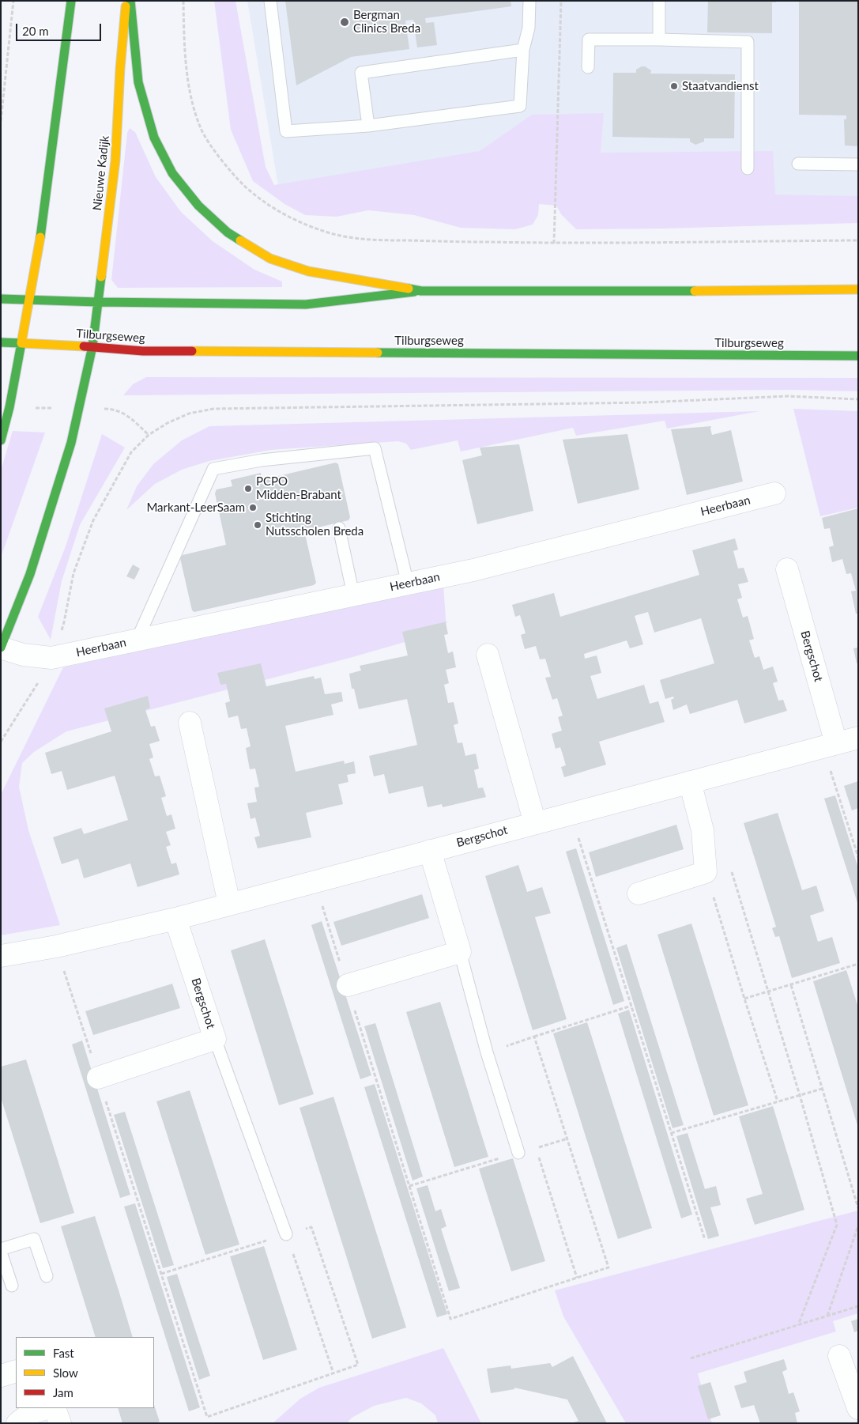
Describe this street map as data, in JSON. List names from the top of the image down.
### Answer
{
  "streets": {
    "main road": ["Nieuwe Kadijk", "Tilburgseweg", "Heerbaan"],
    "street": ["Bergschot"]
  },
  "crossings": [
    ["Nieuwe Kadijk", "Tilburgseweg"],
    ["Nieuwe Kadijk", "Heerbaan"],
    ["Tilburgseweg", "Heerbaan"]
  ],
  "places": [
    "Bergman Clinics Breda",
    "Staatvandienst",
    "PCPO Midden-Brabant",
    "Markant-LeerSaam",
    "Stichting Nutsscholen Breda"
  ],
  "legend": ["Fast", "Slow", "Jam"],
  "scale_bar": "20 m"
}
